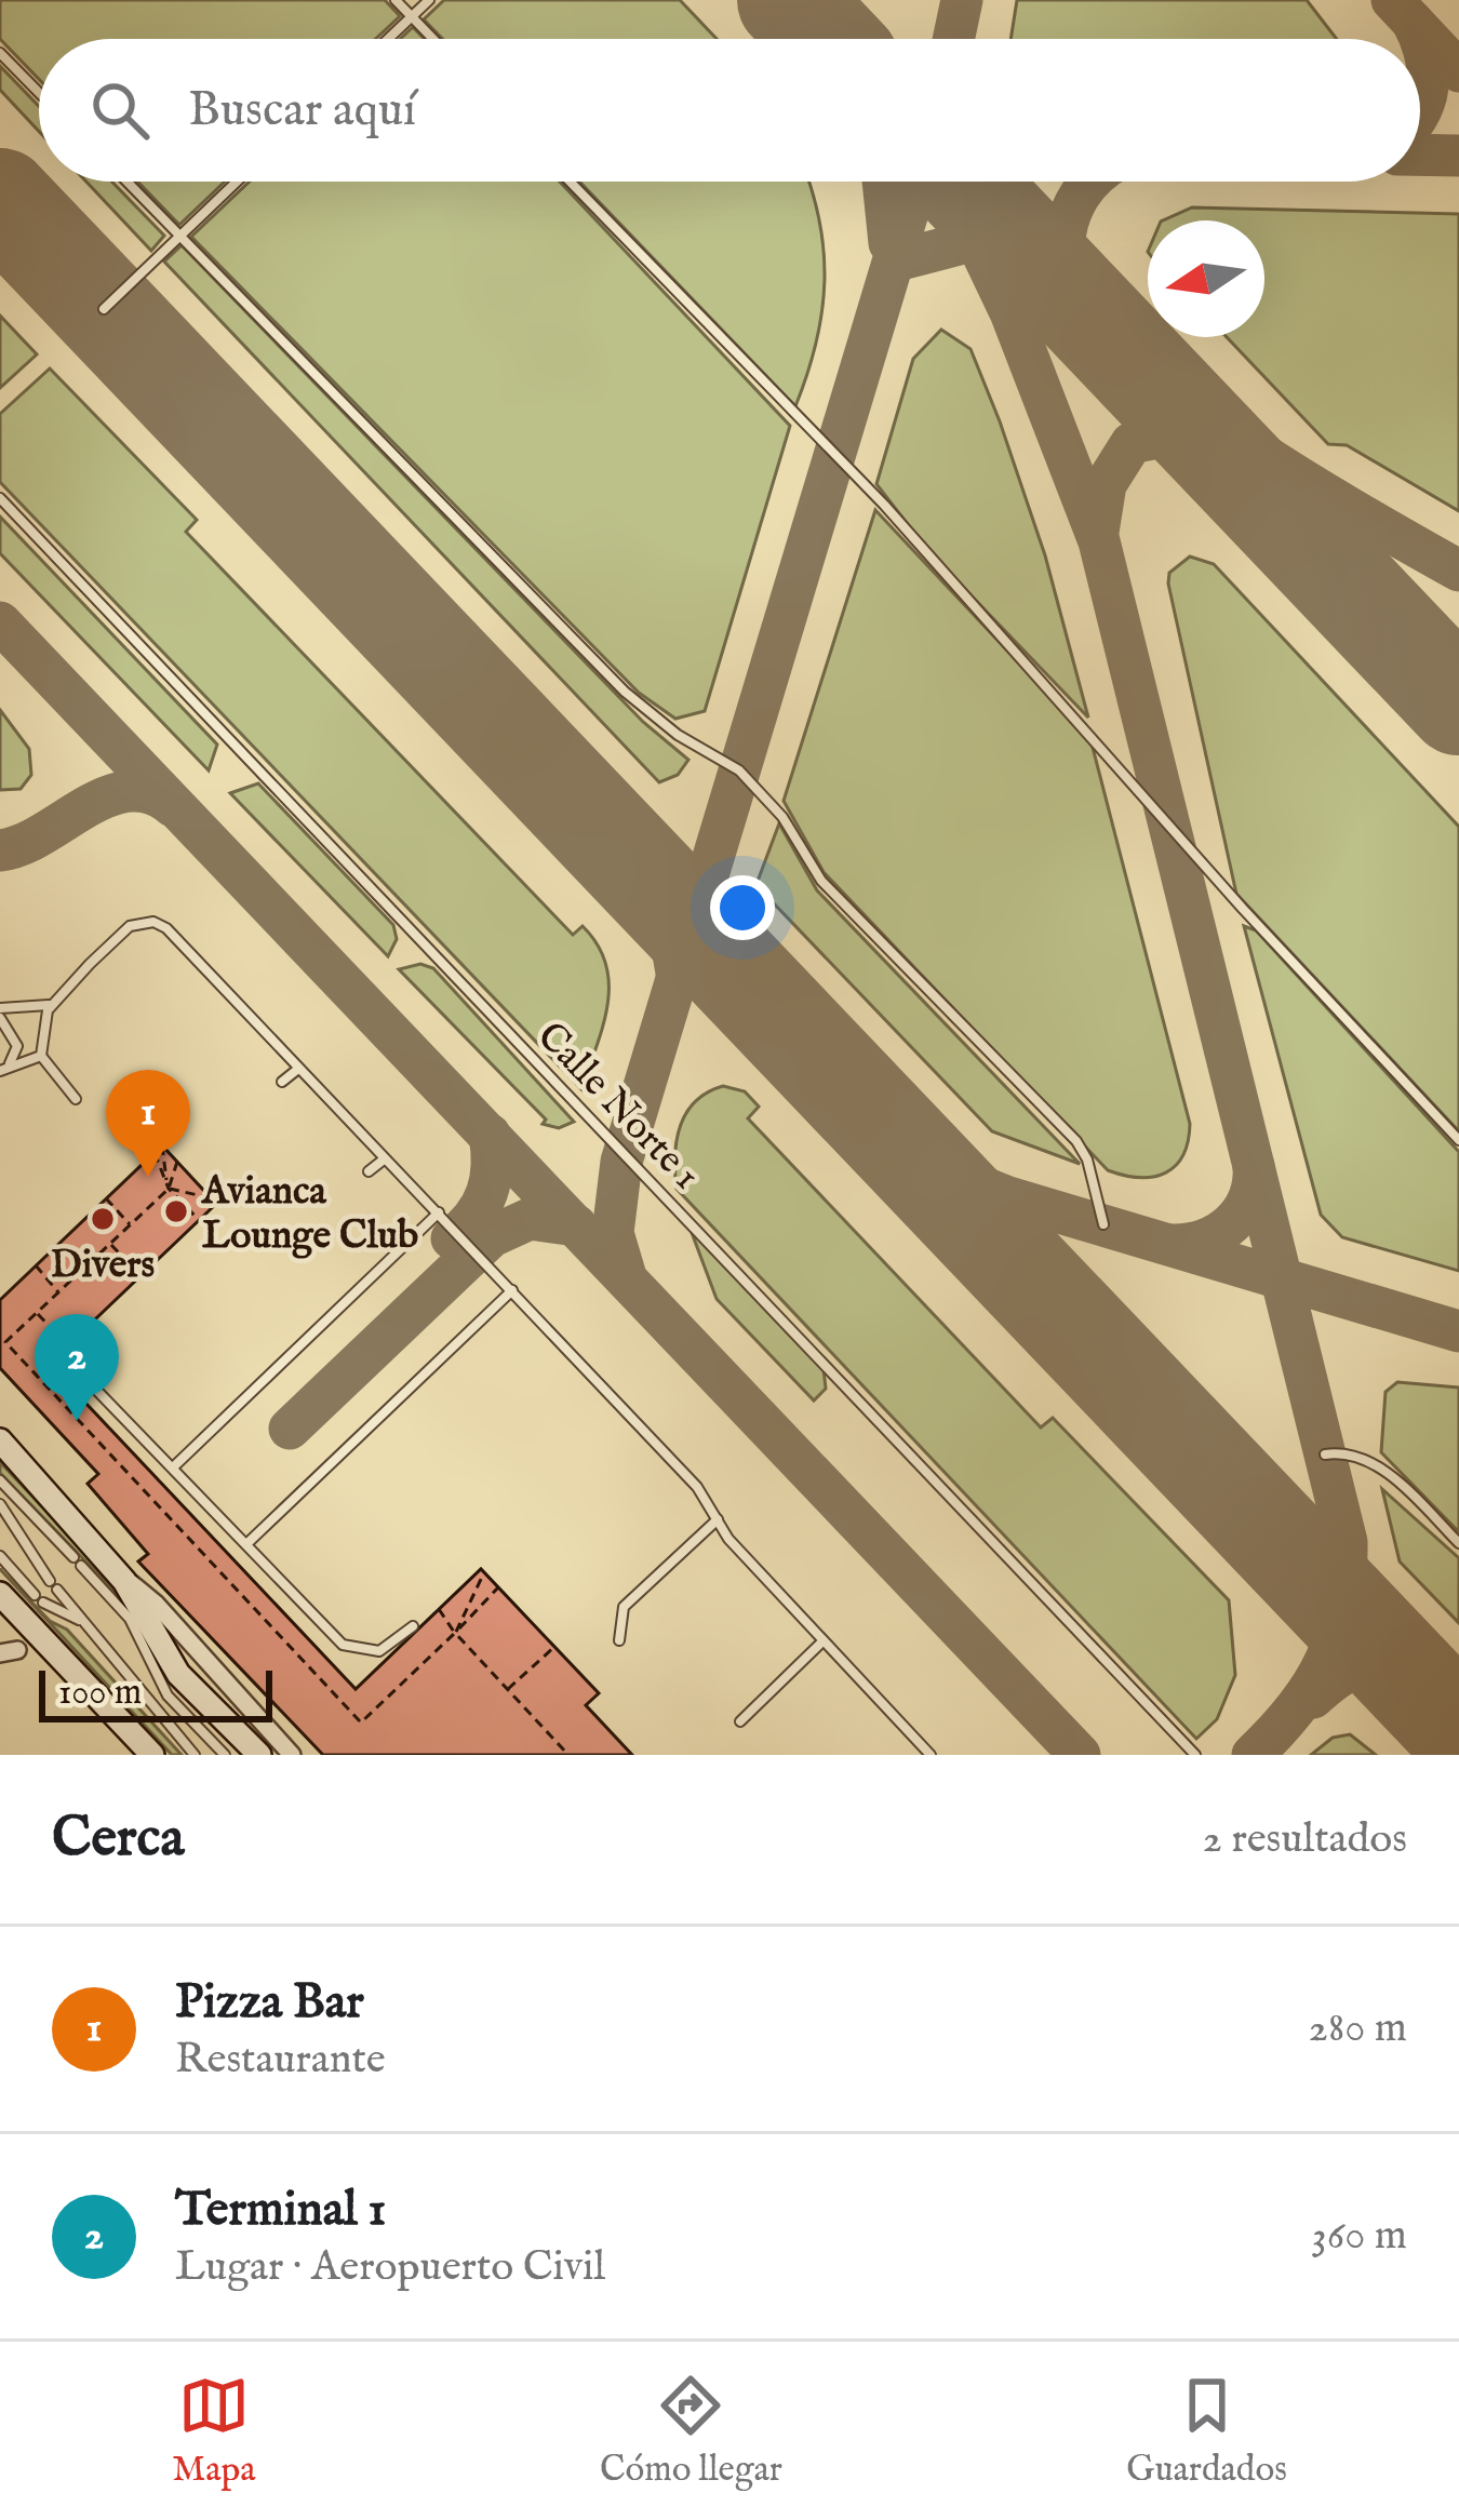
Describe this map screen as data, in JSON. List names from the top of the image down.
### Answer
{
  "streets": {
    "lane": ["Calle Norte 1"]
  },
  "places": ["Avianca Lounge Club", "Divers"],
  "scale_bar": "100 m",
  "north": "left",
  "page": {
    "search": "Buscar aquí",
    "pins": ["1", "2"],
    "scale": "100 m",
    "heading": ["Cerca", "2 resultados"],
    "list": [
      {
        "mark": "1",
        "name": "Pizza Bar",
        "note": "Restaurante",
        "value": "280 m"
      },
      {
        "mark": "2",
        "name": "Terminal 1",
        "note": "Lugar · Aeropuerto Civil",
        "value": "360 m"
      }
    ],
    "nav": ["Mapa", "Cómo llegar", "Guardados"]
  }
}
